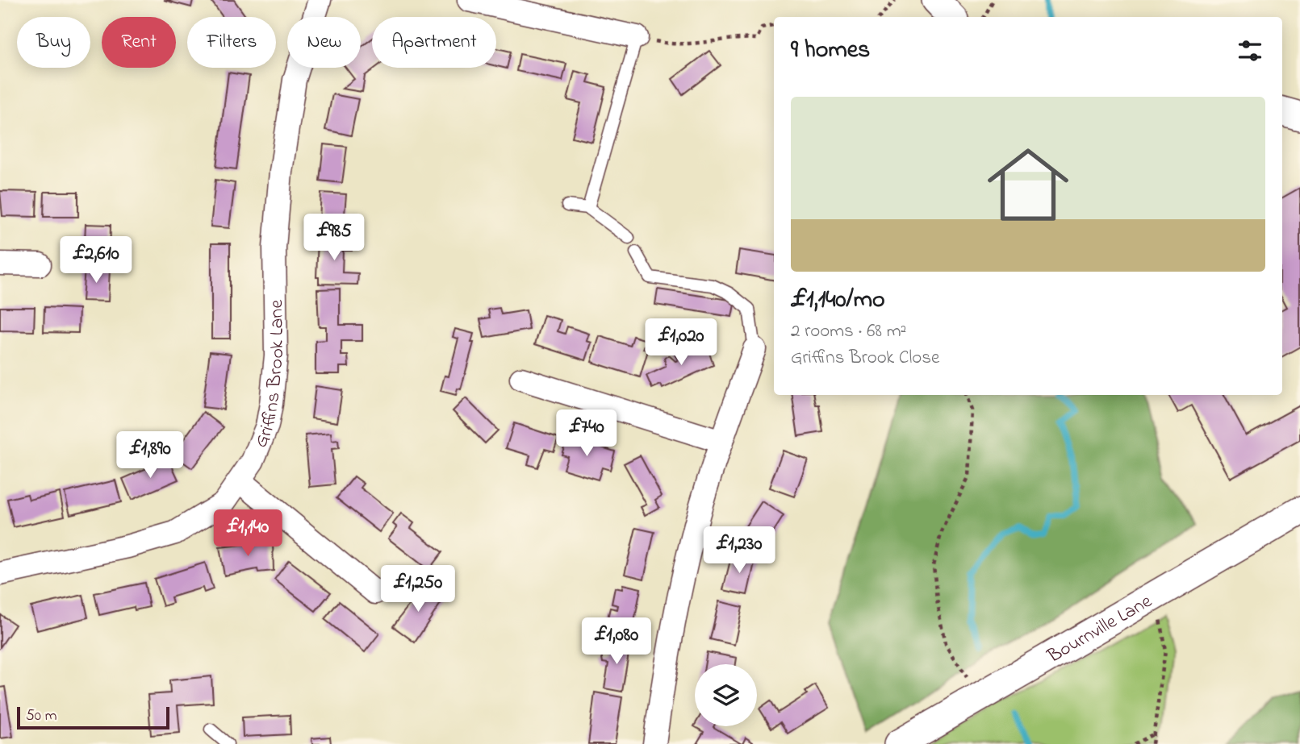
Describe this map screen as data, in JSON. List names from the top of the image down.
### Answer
{
  "streets": {
    "street": ["Griffins Brook Lane", "Bournville Lane"]
  },
  "scale_bar": "50 m",
  "page": {
    "chip": [
      "Buy",
      "Rent",
      "Filters",
      "New",
      "Apartment"
    ],
    "heading": "9 homes",
    "list": [
      {
        "name": "£1,140/mo",
        "note": "2 rooms · 68 m² · Griffins Brook Close"
      }
    ],
    "price": [
      "£985",
      "£2,610",
      "£1,020",
      "£740",
      "£1,890",
      "£1,140",
      "£1,230",
      "£1,250",
      "£1,080"
    ],
    "scale": "50 m"
  }
}
